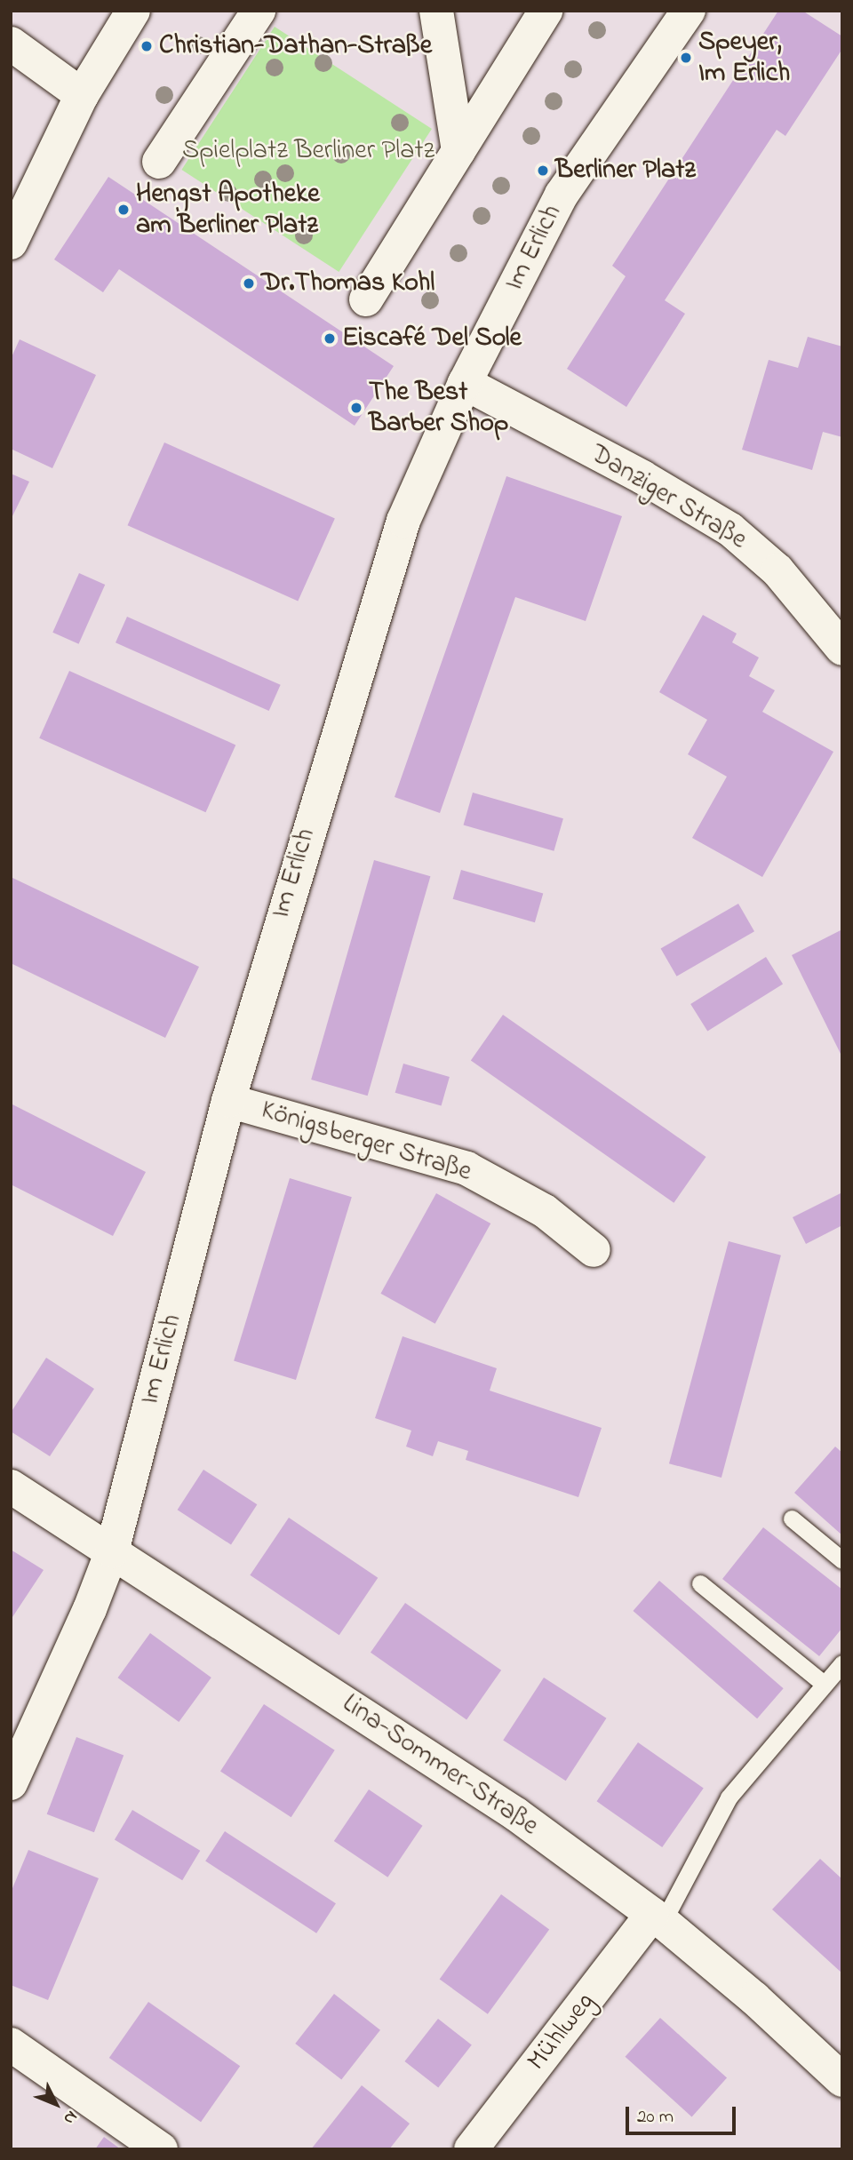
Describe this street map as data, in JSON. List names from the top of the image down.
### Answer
{
  "streets": {
    "street": [
      "Im Erlich",
      "Danziger Straße",
      "Königsberger Straße",
      "Lina-Sommer-Straße",
      "Mühlweg"
    ]
  },
  "crossings": [
    ["Im Erlich", "Danziger Straße"],
    ["Im Erlich", "Königsberger Straße"],
    ["Im Erlich", "Lina-Sommer-Straße"],
    ["Lina-Sommer-Straße", "Mühlweg"]
  ],
  "parks": ["Spielplatz Berliner Platz"],
  "places": [
    "Christian-Dathan-Straße",
    "Speyer, Im Erlich",
    "Berliner Platz",
    "Hengst Apotheke am Berliner Platz",
    "Dr.Thomas Kohl",
    "Eiscafé Del Sole",
    "The Best Barber Shop"
  ],
  "scale_bar": "20 m",
  "north": "bottom right"
}
